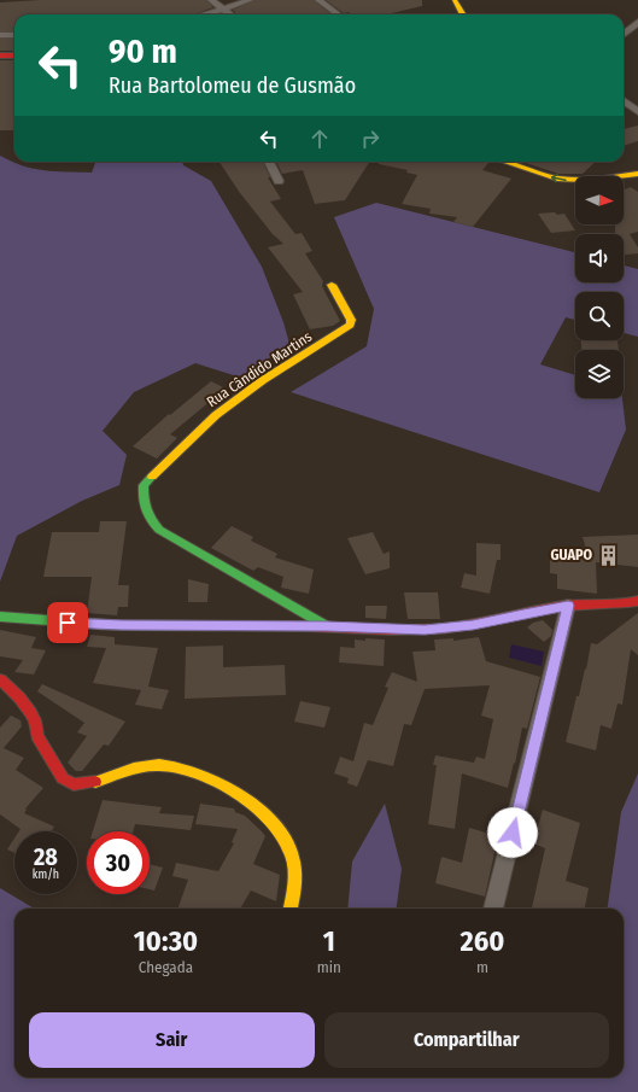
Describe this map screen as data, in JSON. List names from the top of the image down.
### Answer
{
  "streets": {
    "street": ["Rua Cândido Martins"]
  },
  "places": {
    "building": ["GUAPO"]
  },
  "north": "right",
  "page": {
    "turn": ["90 m", "Rua Bartolomeu de Gusmão"],
    "speed": "28 km/h",
    "limit": "30",
    "eta": [
      "10:30",
      "Chegada",
      "1",
      "min",
      "260",
      "m"
    ],
    "buttons": ["Sair", "Compartilhar"]
  }
}
